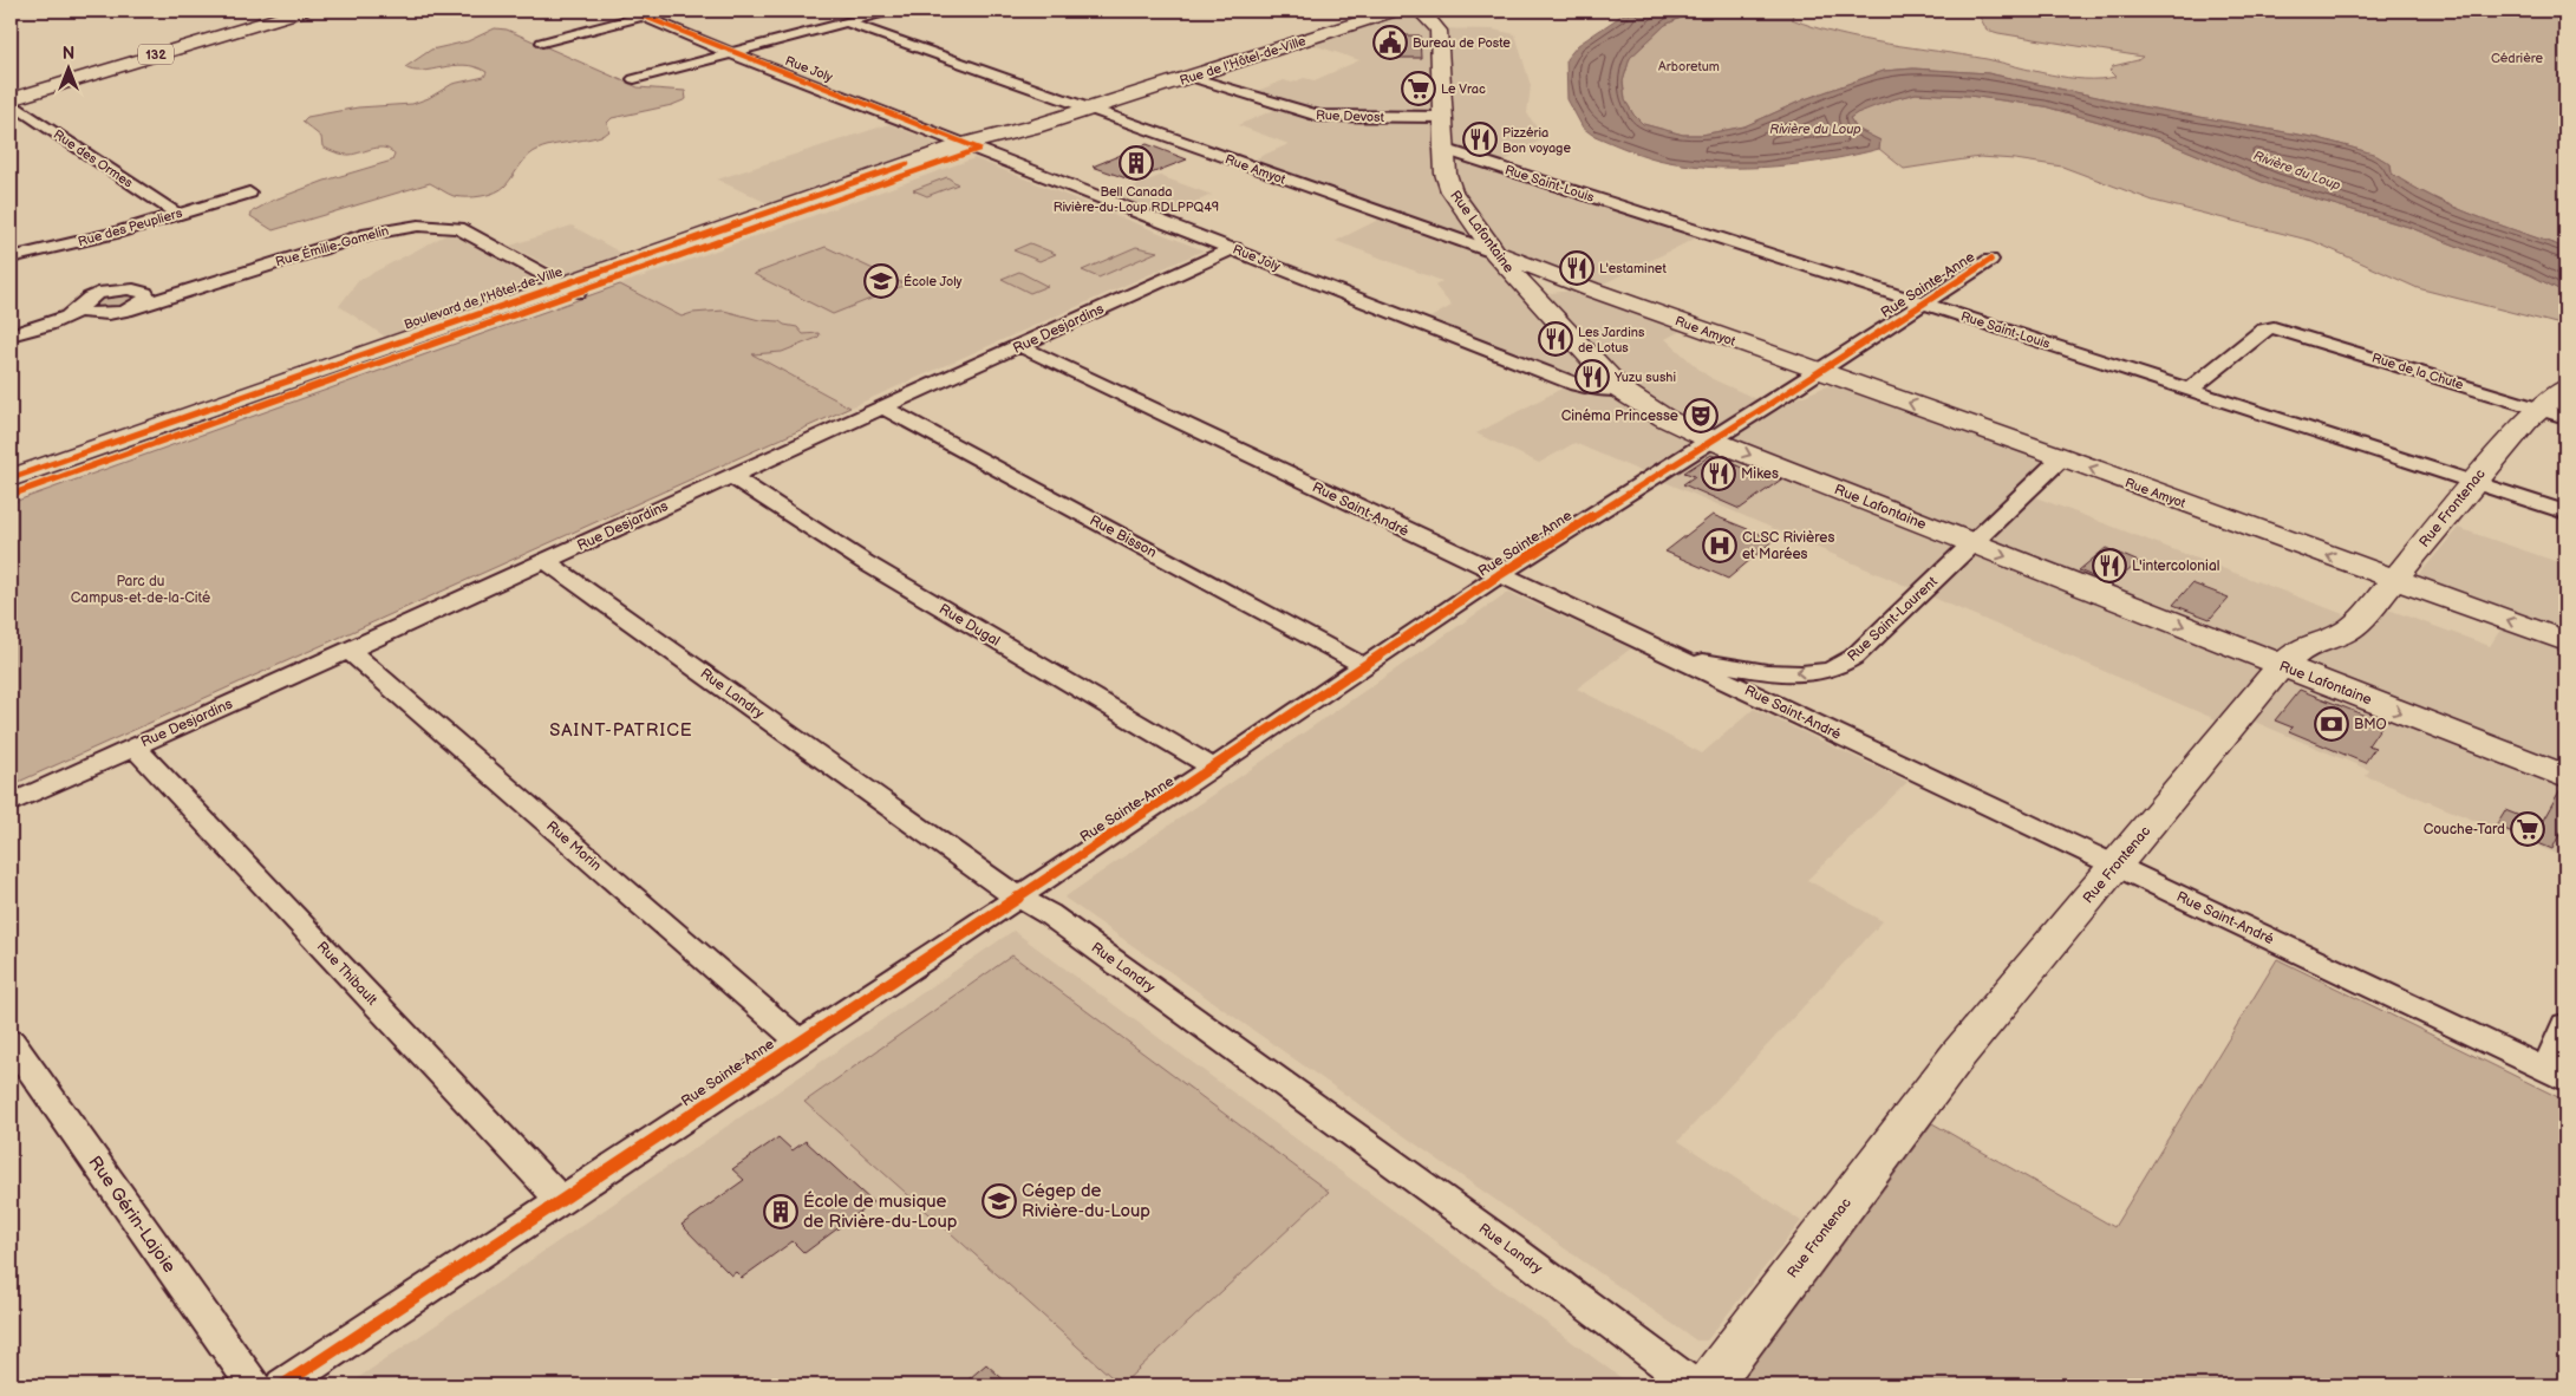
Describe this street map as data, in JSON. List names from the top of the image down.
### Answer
{
  "streets": {
    "main road": [
      "132",
      "Rue de l'Hôtel-de-Ville",
      "Rue Amyot",
      "Rue Lafontaine",
      "Boulevard de l'Hôtel-de-Ville",
      "Rue Frontenac"
    ],
    "street": [
      "Rue Joly",
      "Rue Devost",
      "Rue des Ormes",
      "Rue Saint-Louis",
      "Rue des Peupliers",
      "Rue Émilie-Gamelin",
      "Rue Sainte-Anne",
      "Rue Desjardins",
      "Rue de la Chute",
      "Rue Saint-André",
      "Rue Bisson",
      "Rue Saint-Laurent",
      "Rue Dugal",
      "Rue Landry",
      "Rue Morin",
      "Rue Thibault",
      "Rue Gérin-Lajoie"
    ]
  },
  "crossings": [
    ["132", "Rue des Ormes"],
    ["Rue de l'Hôtel-de-Ville", "Rue Devost"],
    ["Rue de l'Hôtel-de-Ville", "Rue Amyot"],
    ["Rue de l'Hôtel-de-Ville", "Boulevard de l'Hôtel-de-Ville"],
    ["Rue Joly", "Rue Lafontaine"],
    ["Rue Joly", "Boulevard de l'Hôtel-de-Ville"],
    ["Rue Joly", "Rue Desjardins"],
    ["Rue Devost", "Rue Lafontaine"],
    ["Rue des Ormes", "Rue des Peupliers"],
    ["Rue Amyot", "Rue Lafontaine"],
    ["Rue Amyot", "Rue Sainte-Anne"],
    ["Rue Amyot", "Boulevard de l'Hôtel-de-Ville"],
    ["Rue Amyot", "Rue Frontenac"],
    ["Rue Amyot", "Rue Saint-Laurent"],
    ["Rue Saint-Louis", "Rue Lafontaine"],
    ["Rue Saint-Louis", "Rue Sainte-Anne"],
    ["Rue Saint-Louis", "Rue de la Chute"],
    ["Rue Saint-Louis", "Rue Frontenac"],
    ["Rue Lafontaine", "Rue Sainte-Anne"],
    ["Rue Lafontaine", "Rue Frontenac"],
    ["Rue Lafontaine", "Rue Saint-Laurent"],
    ["Rue Émilie-Gamelin", "Boulevard de l'Hôtel-de-Ville"],
    ["Rue Sainte-Anne", "Rue Saint-André"],
    ["Rue Sainte-Anne", "Rue Bisson"],
    ["Rue Sainte-Anne", "Rue Dugal"],
    ["Rue Sainte-Anne", "Rue Landry"],
    ["Rue Sainte-Anne", "Rue Morin"],
    ["Rue Sainte-Anne", "Rue Thibault"],
    ["Rue Desjardins", "Rue Saint-André"],
    ["Rue Desjardins", "Rue Bisson"],
    ["Rue Desjardins", "Rue Dugal"],
    ["Rue Desjardins", "Rue Landry"],
    ["Rue Desjardins", "Rue Morin"],
    ["Rue Desjardins", "Rue Thibault"],
    ["Rue de la Chute", "Rue Frontenac"],
    ["Rue Frontenac", "Rue Saint-André"],
    ["Rue Saint-André", "Rue Saint-Laurent"]
  ],
  "one_way": ["Rue Amyot", "Rue Lafontaine", "Rue Saint-Laurent"],
  "districts": ["SAINT-PATRICE"],
  "water": ["Rivière du Loup"],
  "parks": ["Cédrière", "Arboretum", "Parc du Campus-et-de-la-Cité"],
  "places": {
    "public building": ["Bureau de Poste"],
    "supermarket": ["Le Vrac", "Couche-Tard"],
    "restaurant": [
      "Pizzéria Bon voyage",
      "L'estaminet",
      "Les Jardins de Lotus",
      "Yuzu sushi",
      "Mikes",
      "L'intercolonial"
    ],
    "building": ["Bell Canada Rivière-du-Loup RDLPPQ49", "École de musique de Rivière-du-Loup"],
    "school or university": ["École Joly", "Cégep de Rivière-du-Loup"],
    "theatre": ["Cinéma Princesse"],
    "hospital": ["CLSC Rivières et Marées"],
    "bank": ["BMO"]
  },
  "north": "top"
}
